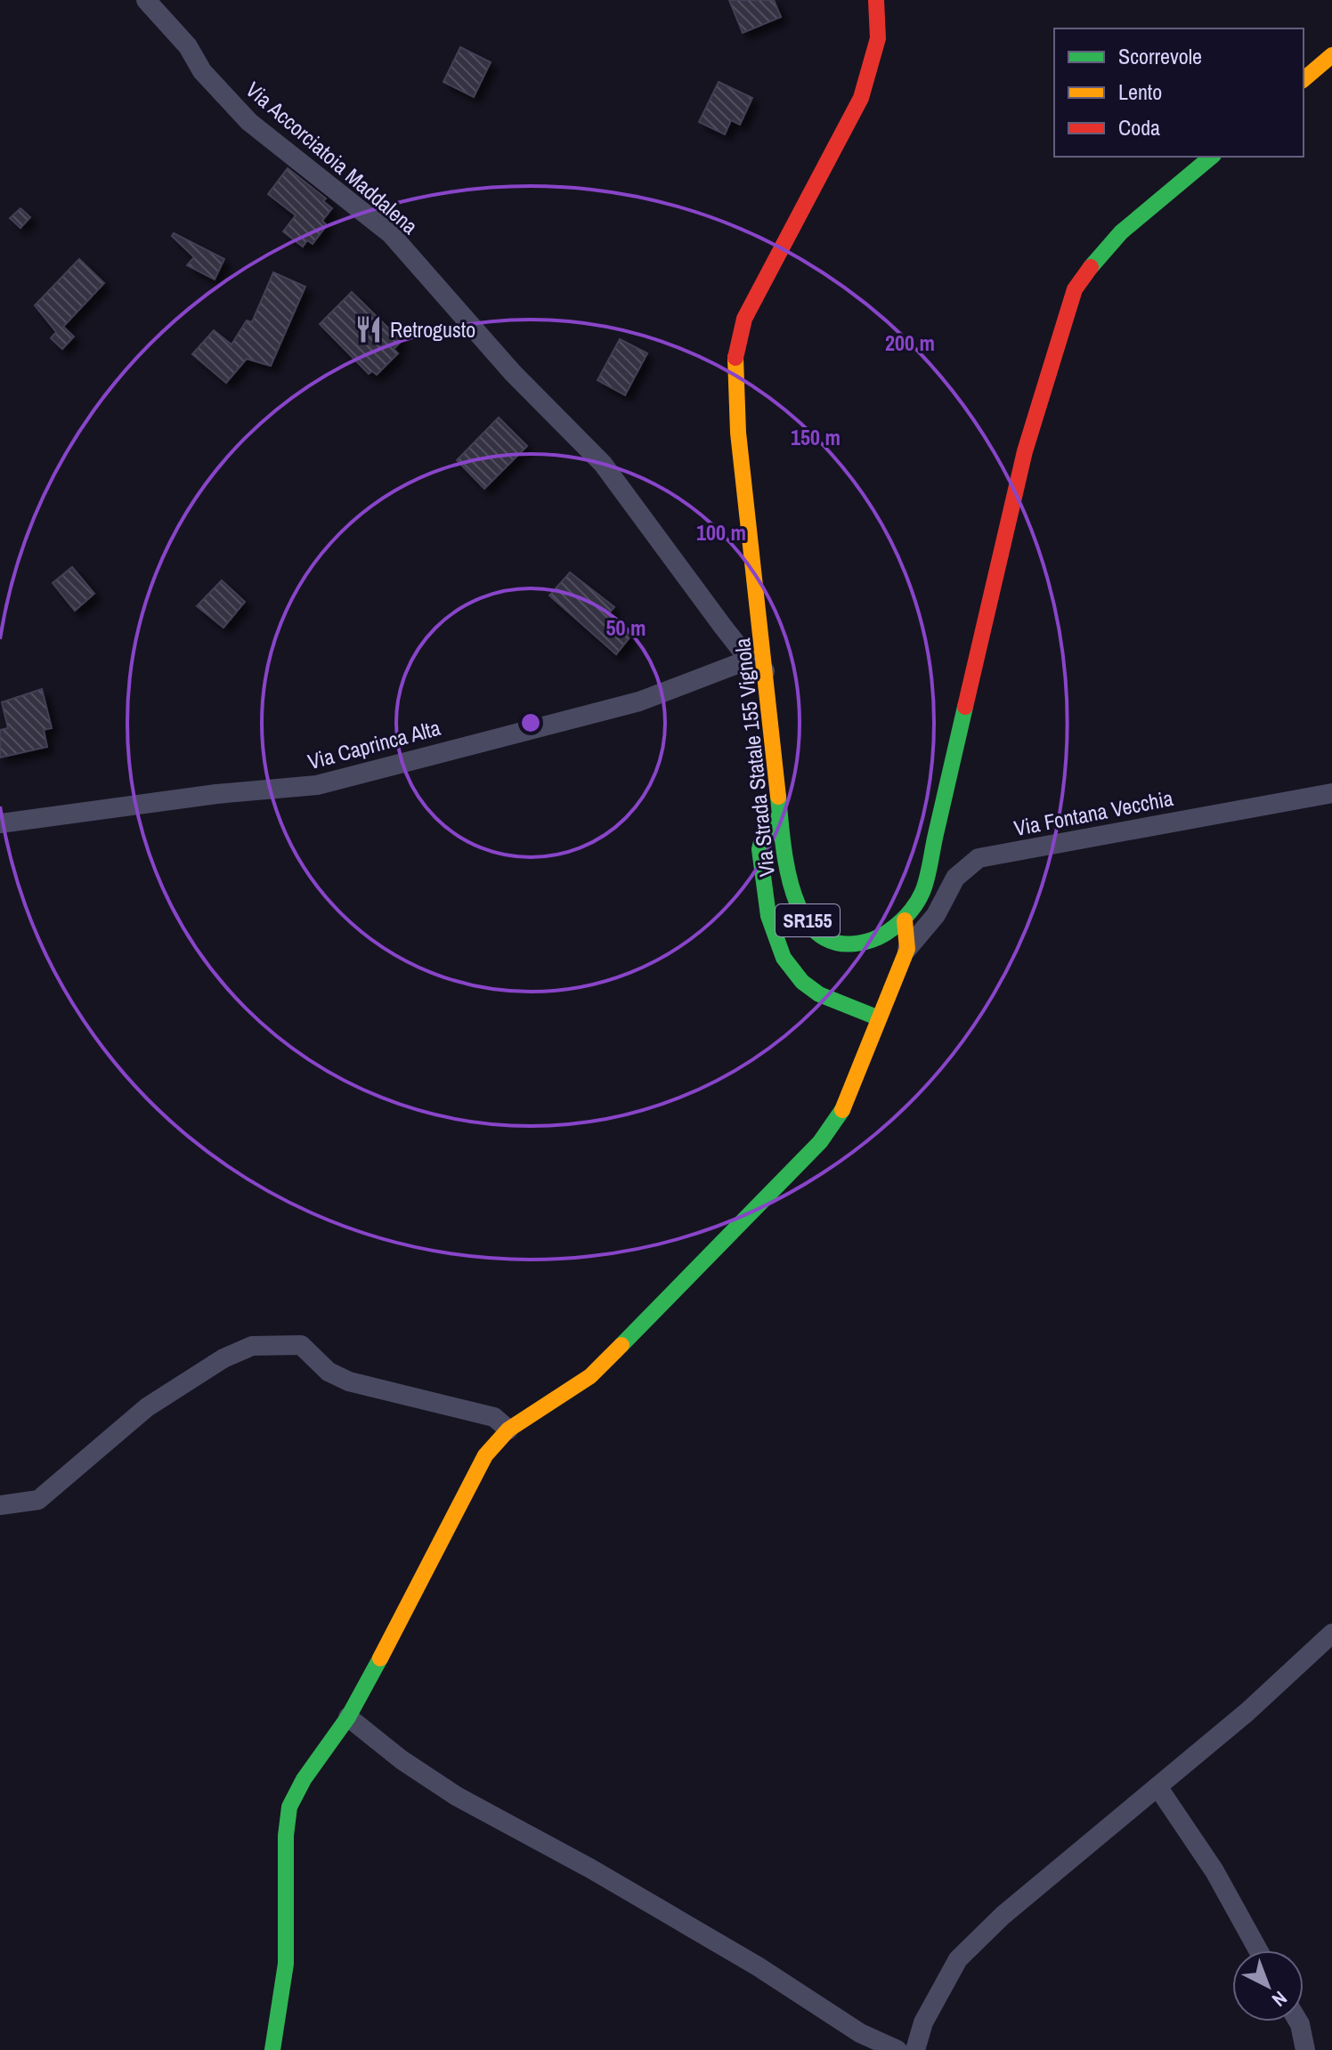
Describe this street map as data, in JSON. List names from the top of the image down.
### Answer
{
  "streets": {
    "main road": ["Via Strada Statale 155 Vignola", "SR155"],
    "street": ["Via Accorciatoia Maddalena", "Via Caprinca Alta", "Via Fontana Vecchia"]
  },
  "crossings": [
    ["Via Accorciatoia Maddalena", "Via Caprinca Alta"],
    ["Via Accorciatoia Maddalena", "Via Strada Statale 155 Vignola"]
  ],
  "places": {
    "restaurant": ["Retrogusto"]
  },
  "legend": ["Scorrevole", "Lento", "Coda"],
  "north": "bottom right",
  "rings": [
    "200 m",
    "150 m",
    "100 m",
    "50 m"
  ]
}
